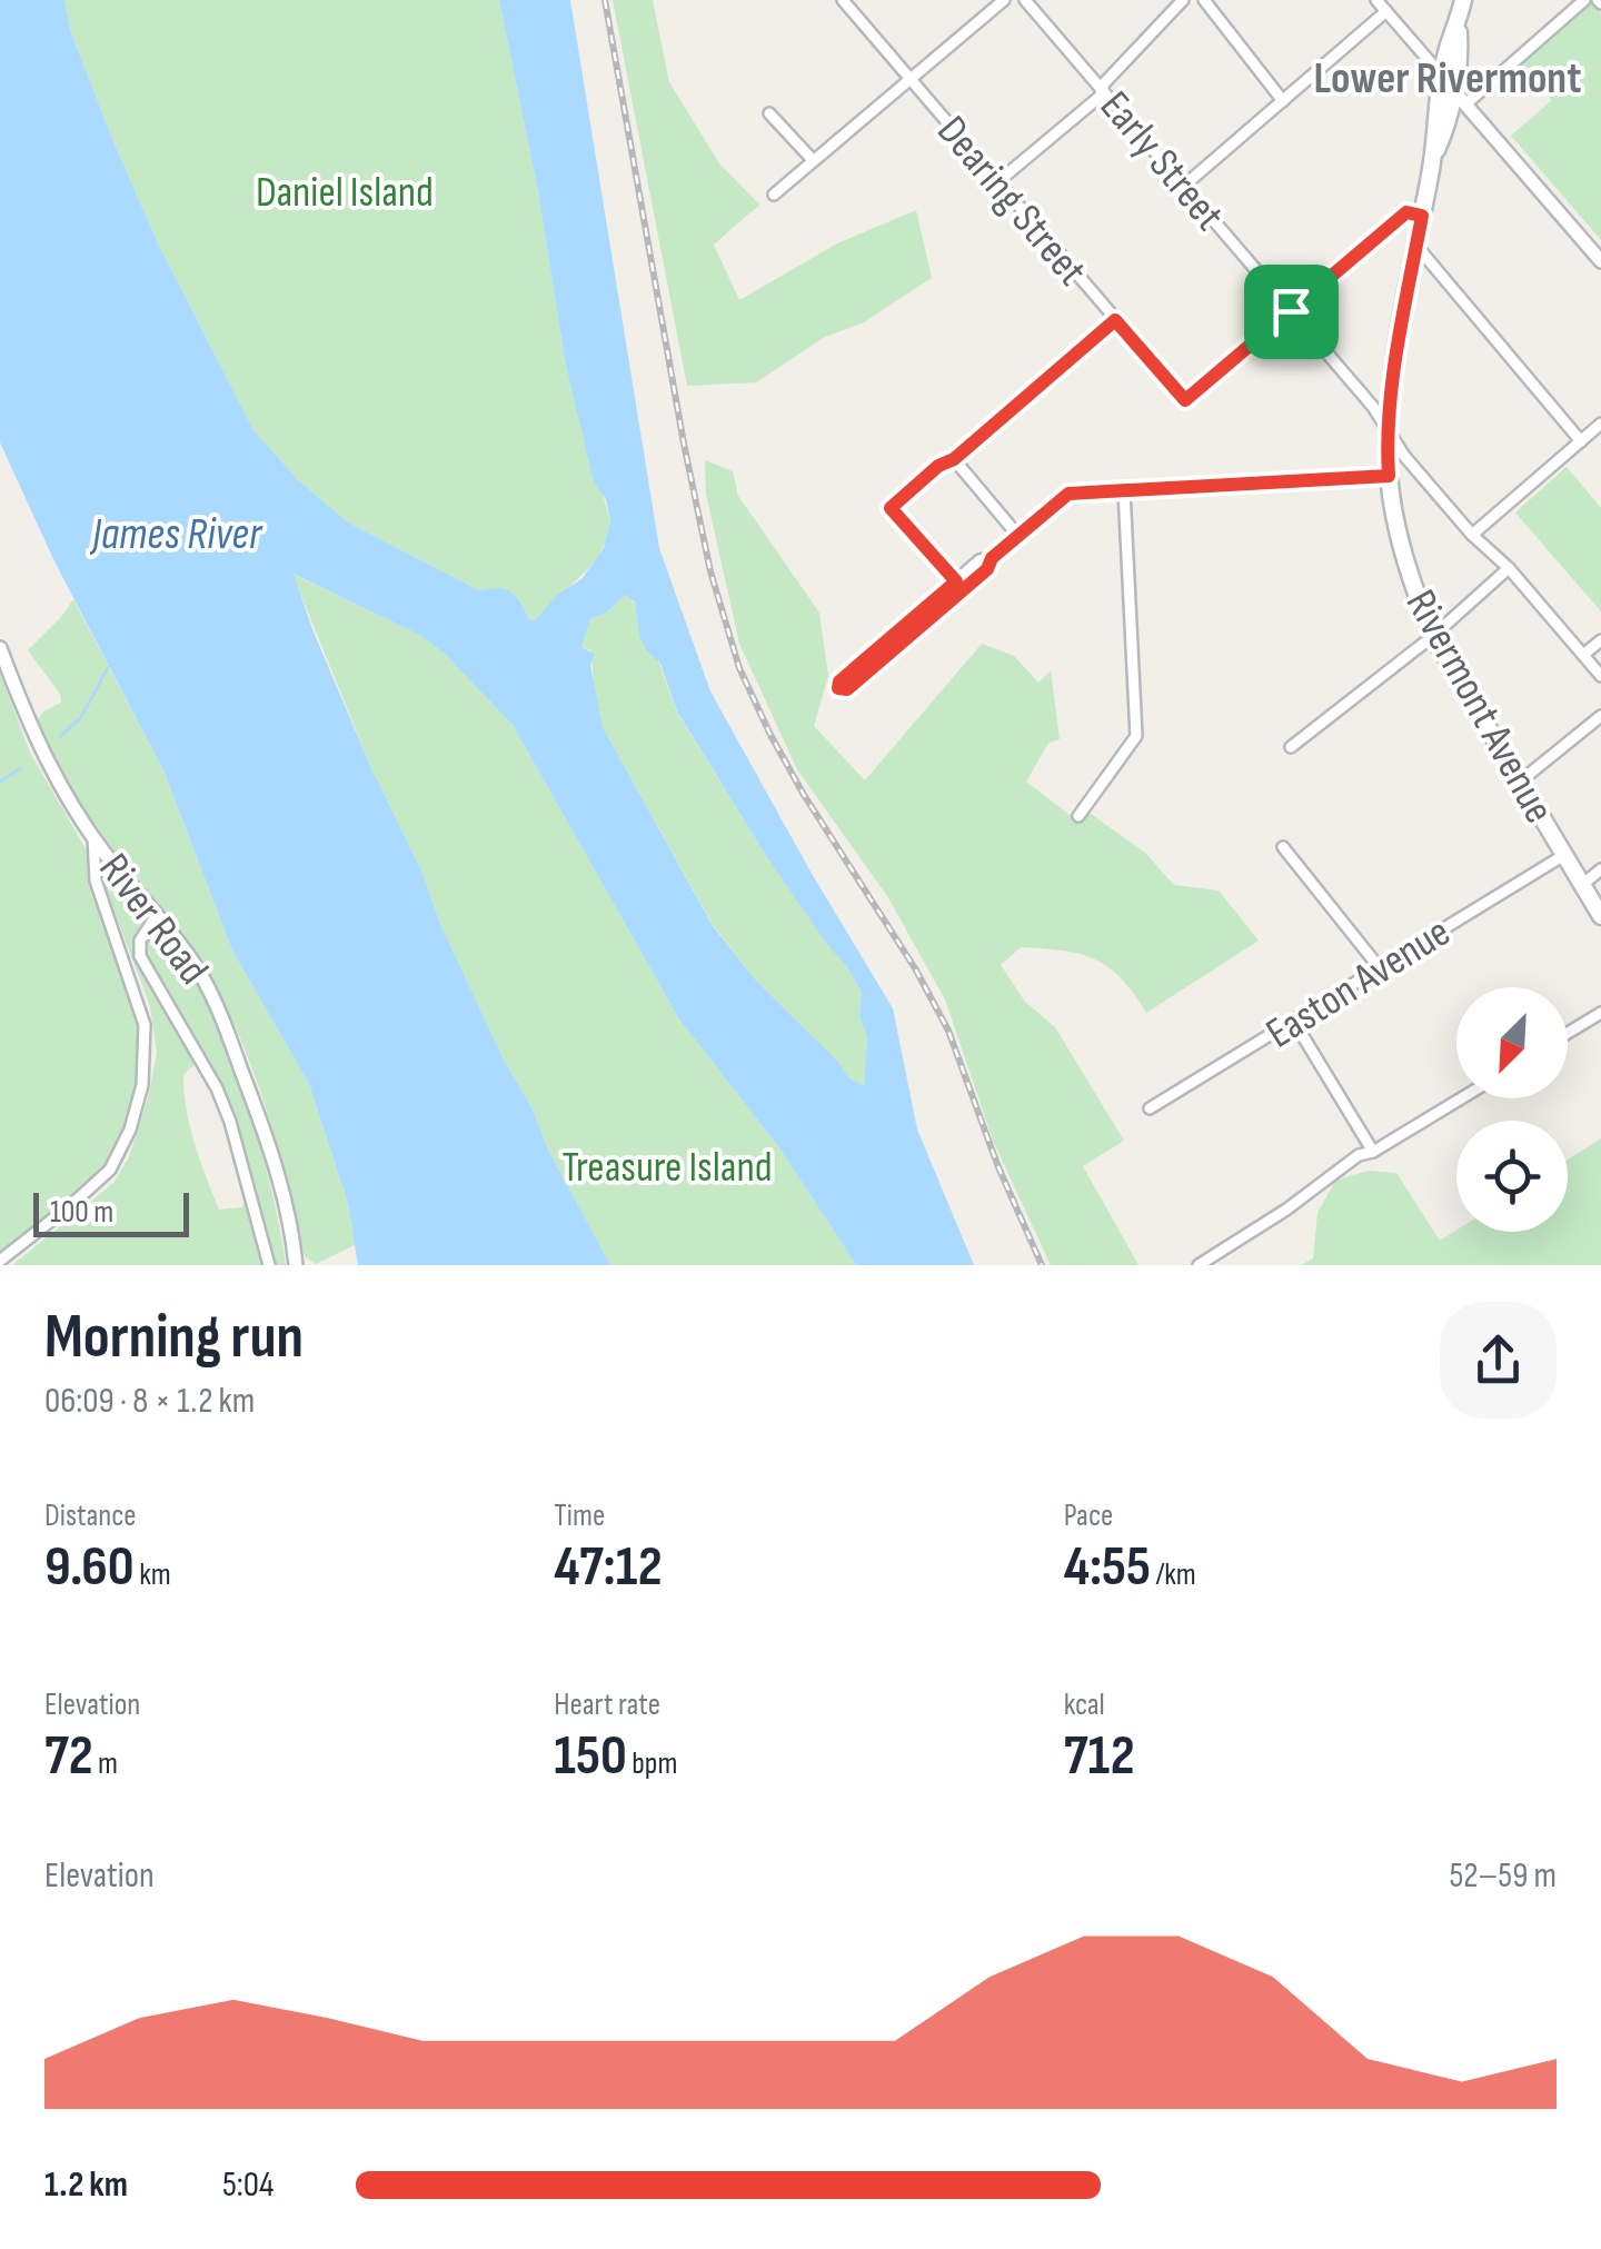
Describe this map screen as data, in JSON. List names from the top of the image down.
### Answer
{
  "streets": {
    "main road": ["Rivermont Avenue"],
    "street": [
      "Early Street",
      "Dearing Street",
      "River Road",
      "Easton Avenue"
    ]
  },
  "crossings": [
    ["Early Street", "Dearing Street"],
    ["Early Street", "Rivermont Avenue"],
    ["Rivermont Avenue", "Easton Avenue"]
  ],
  "districts": ["Lower Rivermont"],
  "water": ["James River"],
  "parks": ["Daniel Island", "Treasure Island"],
  "scale_bar": "100 m",
  "north": "bottom left",
  "page": {
    "scale": "100 m",
    "heading": ["Morning run", "06:09 · 8 × 1.2 km"],
    "stats": [
      ["Distance", "9.60 km"],
      ["Time", "47:12"],
      ["Pace", "4:55 /km"],
      ["Elevation", "72 m"],
      ["Heart rate", "150 bpm"],
      ["kcal", "712"]
    ],
    "chart": ["Elevation", "52–59 m"],
    "list": [
      {
        "name": "1.2 km",
        "note": "5:04"
      }
    ]
  }
}
